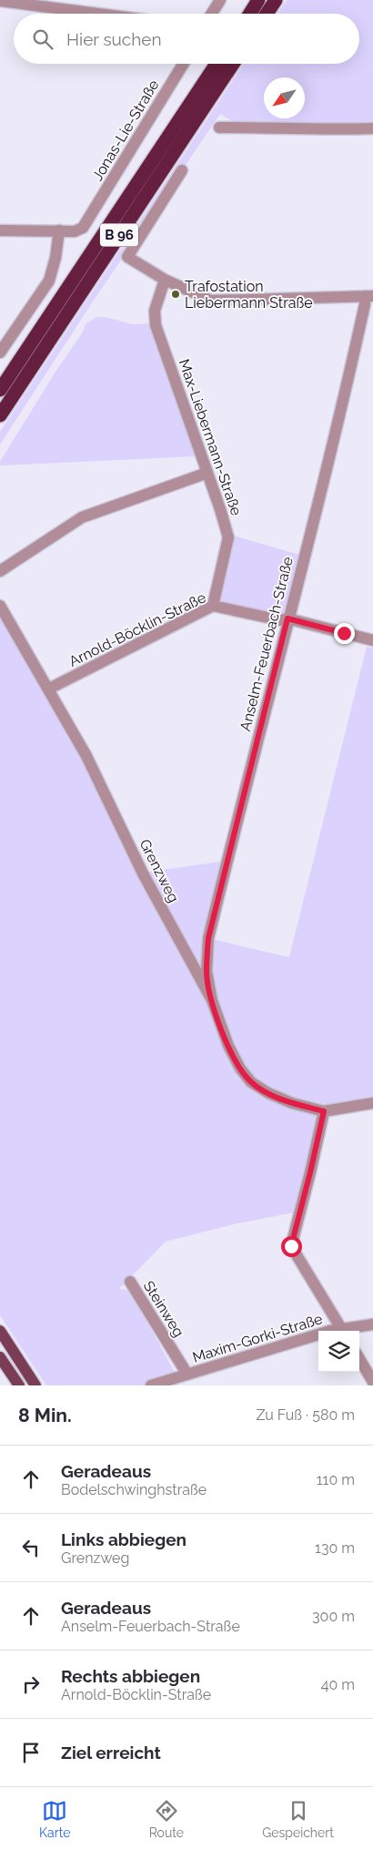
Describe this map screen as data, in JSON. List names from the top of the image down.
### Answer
{
  "streets": {
    "highway": ["B 96"],
    "street": [
      "Jonas-Lie-Straße",
      "Max-Liebermann-Straße",
      "Arnold-Böcklin-Straße",
      "Anselm-Feuerbach-Straße",
      "Grenzweg",
      "Steinweg",
      "Maxim-Gorki-Straße"
    ]
  },
  "crossings": [
    ["Max-Liebermann-Straße", "Arnold-Böcklin-Straße"],
    ["Arnold-Böcklin-Straße", "Anselm-Feuerbach-Straße"],
    ["Arnold-Böcklin-Straße", "Grenzweg"],
    ["Anselm-Feuerbach-Straße", "Grenzweg"],
    ["Steinweg", "Maxim-Gorki-Straße"]
  ],
  "places": ["Trafostation Liebermann Straße"],
  "north": "bottom left",
  "page": {
    "search": "Hier suchen",
    "heading": ["8 Min.", "Zu Fuß · 580 m"],
    "list": [
      ["Geradeaus", "Bodelschwinghstraße", "110 m"],
      ["Links abbiegen", "Grenzweg", "130 m"],
      ["Geradeaus", "Anselm-Feuerbach-Straße", "300 m"],
      ["Rechts abbiegen", "Arnold-Böcklin-Straße", "40 m"],
      "Ziel erreicht"
    ],
    "nav": ["Karte", "Route", "Gespeichert"]
  }
}
